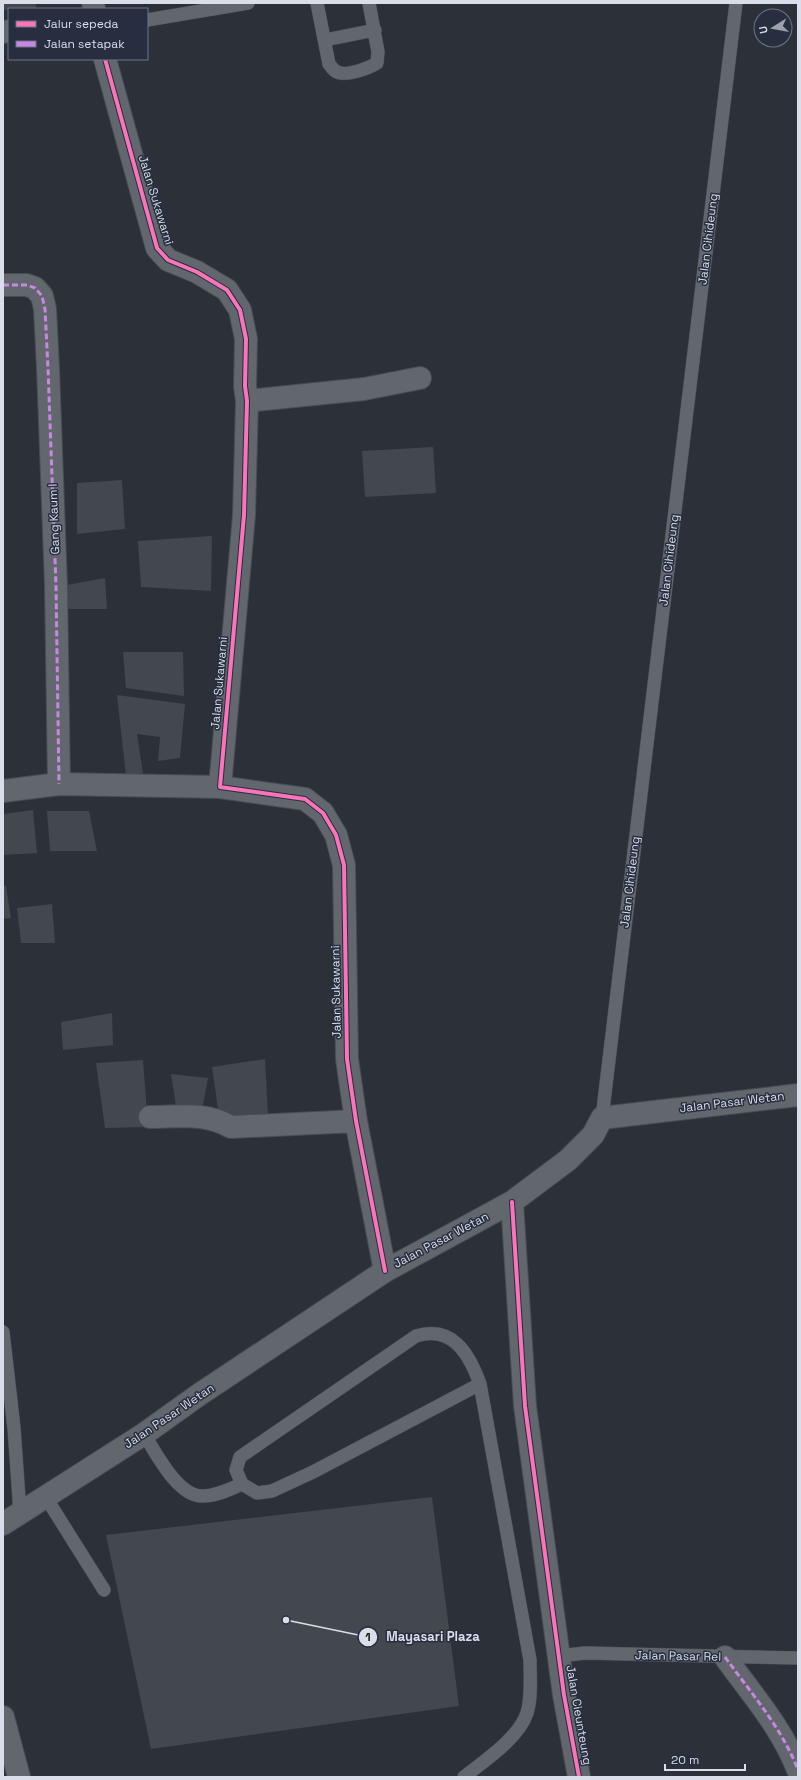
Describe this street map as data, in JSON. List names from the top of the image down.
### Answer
{
  "streets": {
    "street": [
      "Jalan Sukawarni",
      "Gang Kaum I",
      "Jalan Pasar Wetan",
      "Jalan Cieunteung"
    ],
    "lane": ["Jalan Cihideung", "Jalan Pasar Rel"]
  },
  "crossings": [
    ["Jalan Sukawarni", "Jalan Pasar Wetan"],
    ["Jalan Cihideung", "Jalan Pasar Wetan"],
    ["Jalan Pasar Wetan", "Jalan Cieunteung"],
    ["Jalan Pasar Rel", "Jalan Cieunteung"]
  ],
  "places": ["Mayasari Plaza"],
  "legend": ["Jalur sepeda", "Jalan setapak"],
  "scale_bar": "20 m",
  "north": "left"
}
